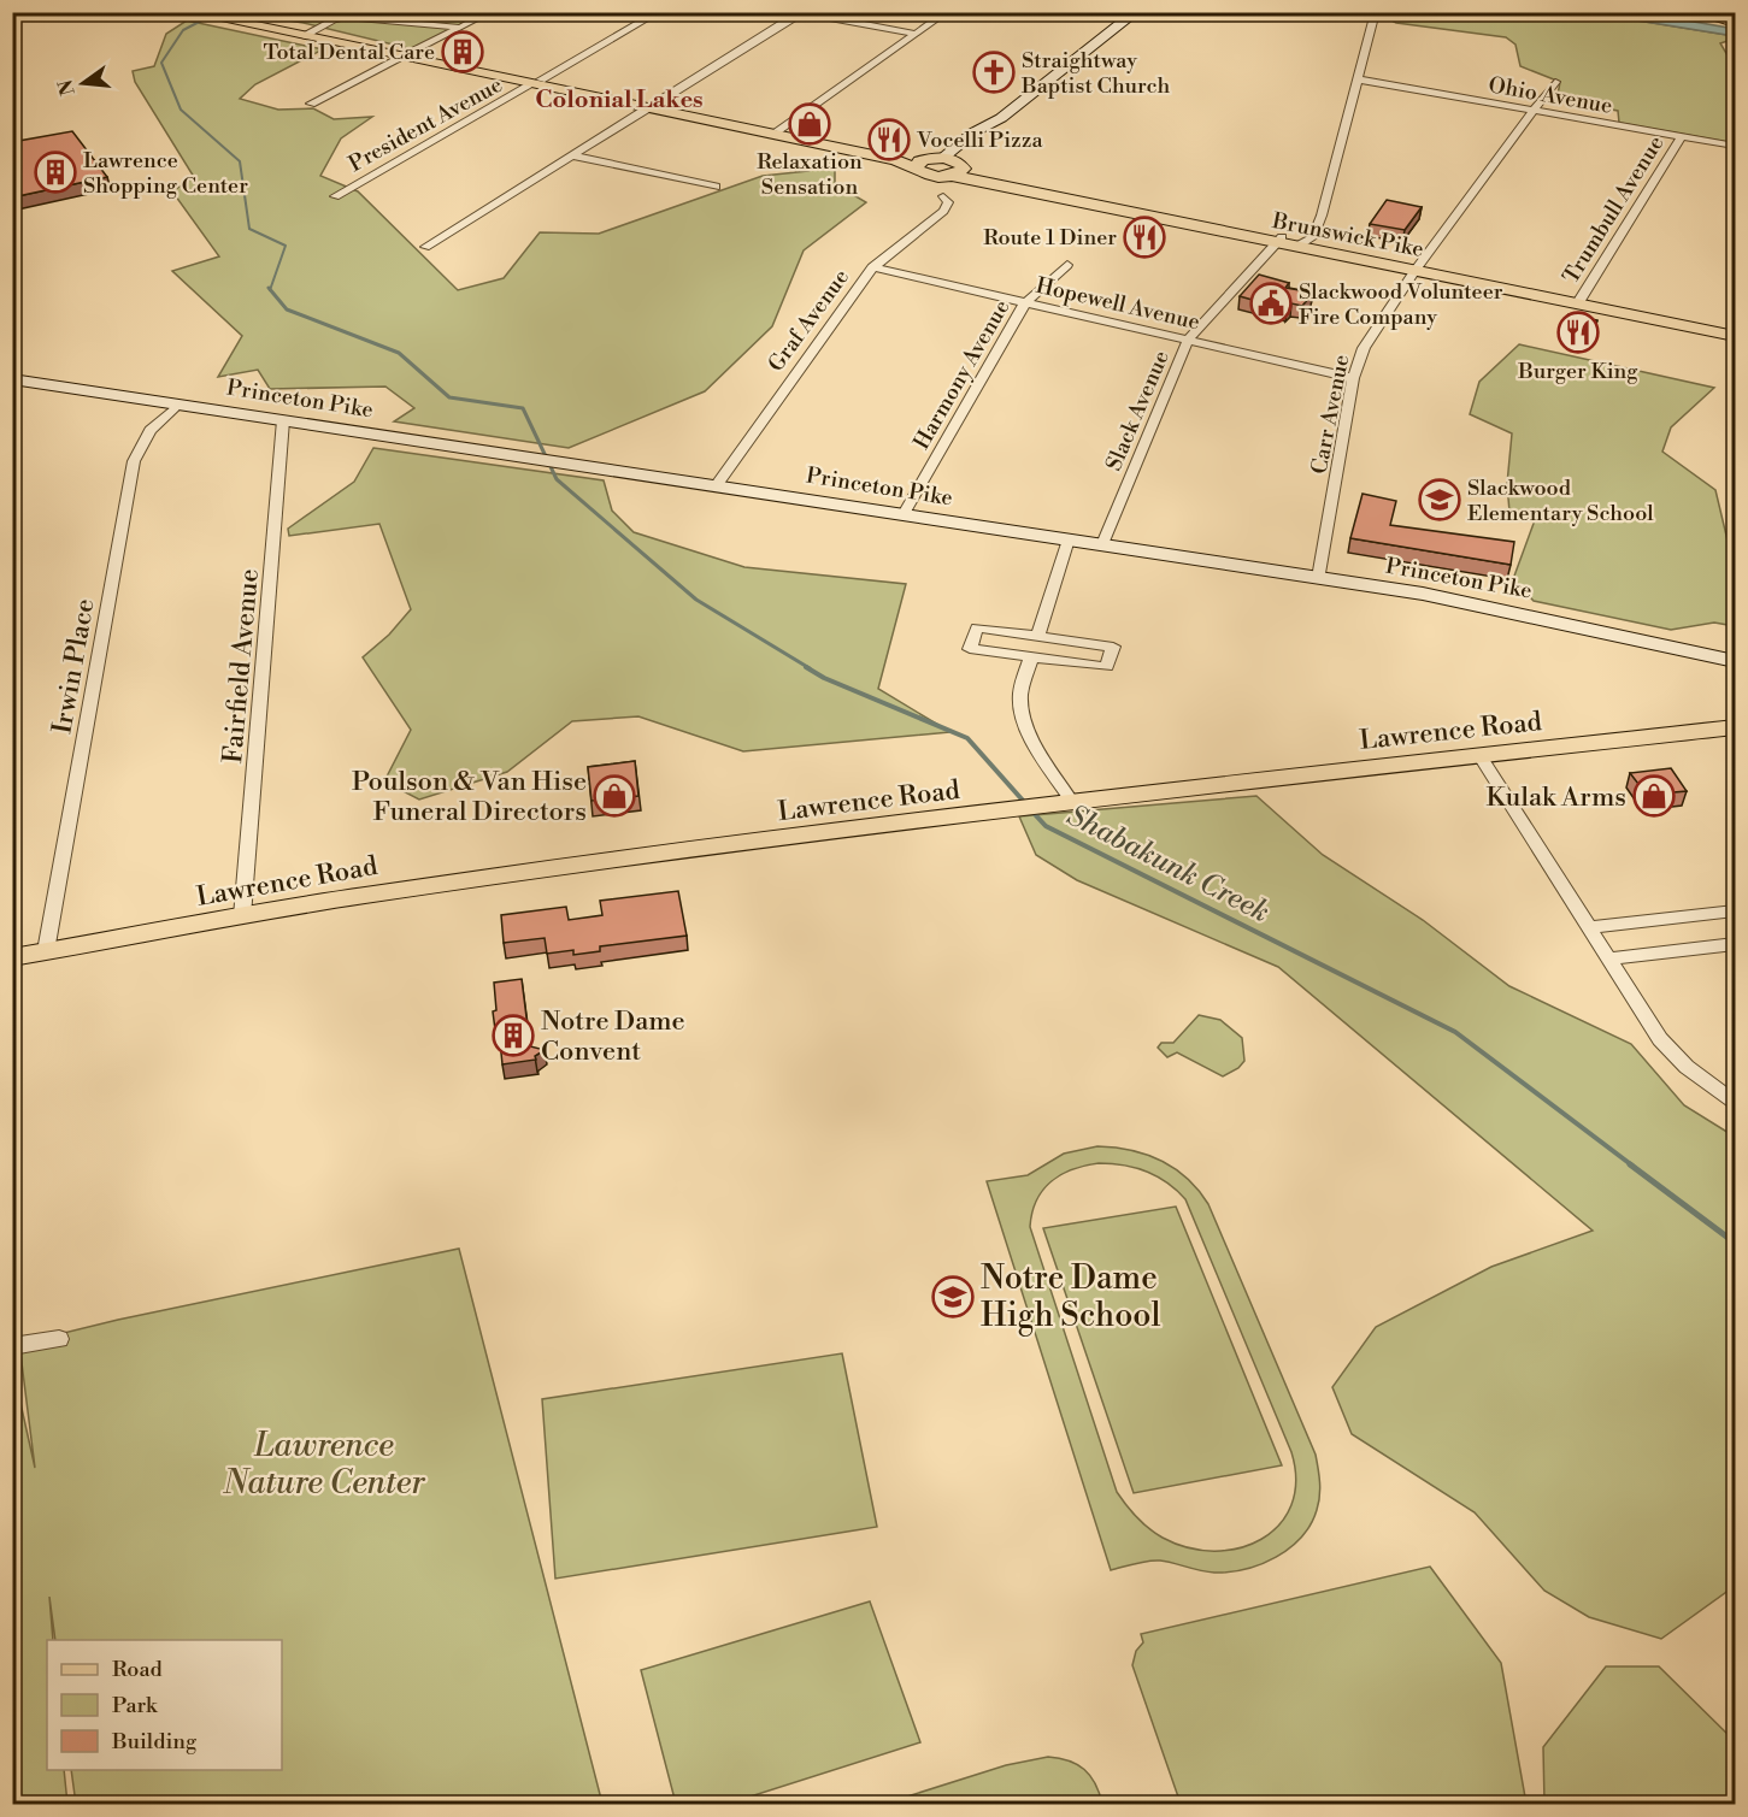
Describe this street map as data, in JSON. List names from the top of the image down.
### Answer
{
  "streets": {
    "main road": ["Brunswick Pike", "Princeton Pike", "Lawrence Road"],
    "street": [
      "Ohio Avenue",
      "President Avenue",
      "Trumbull Avenue",
      "Hopewell Avenue",
      "Graf Avenue",
      "Harmony Avenue",
      "Slack Avenue",
      "Carr Avenue",
      "Irwin Place",
      "Fairfield Avenue"
    ]
  },
  "crossings": [
    ["Ohio Avenue", "Trumbull Avenue"],
    ["Ohio Avenue", "Carr Avenue"],
    ["President Avenue", "Brunswick Pike"],
    ["Trumbull Avenue", "Brunswick Pike"],
    ["Brunswick Pike", "Slack Avenue"],
    ["Brunswick Pike", "Carr Avenue"],
    ["Hopewell Avenue", "Graf Avenue"],
    ["Hopewell Avenue", "Harmony Avenue"],
    ["Hopewell Avenue", "Slack Avenue"],
    ["Hopewell Avenue", "Carr Avenue"],
    ["Graf Avenue", "Princeton Pike"],
    ["Harmony Avenue", "Princeton Pike"],
    ["Princeton Pike", "Slack Avenue"],
    ["Princeton Pike", "Carr Avenue"],
    ["Princeton Pike", "Irwin Place"],
    ["Princeton Pike", "Fairfield Avenue"],
    ["Irwin Place", "Lawrence Road"],
    ["Fairfield Avenue", "Lawrence Road"]
  ],
  "districts": ["Colonial Lakes"],
  "water": ["Shabakunk Creek"],
  "parks": ["Lawrence Nature Center"],
  "places": {
    "building": ["Total Dental Care", "Lawrence Shopping Center", "Notre Dame Convent"],
    "church": ["Straightway Baptist Church"],
    "shop": ["Relaxation Sensation", "Poulson & Van Hise Funeral Directors", "Kulak Arms"],
    "restaurant": ["Vocelli Pizza", "Route 1 Diner", "Burger King"],
    "public building": ["Slackwood Volunteer Fire Company"],
    "school or university": ["Slackwood Elementary School", "Notre Dame High School"]
  },
  "legend": ["Road", "Park", "Building"],
  "north": "left"
}
